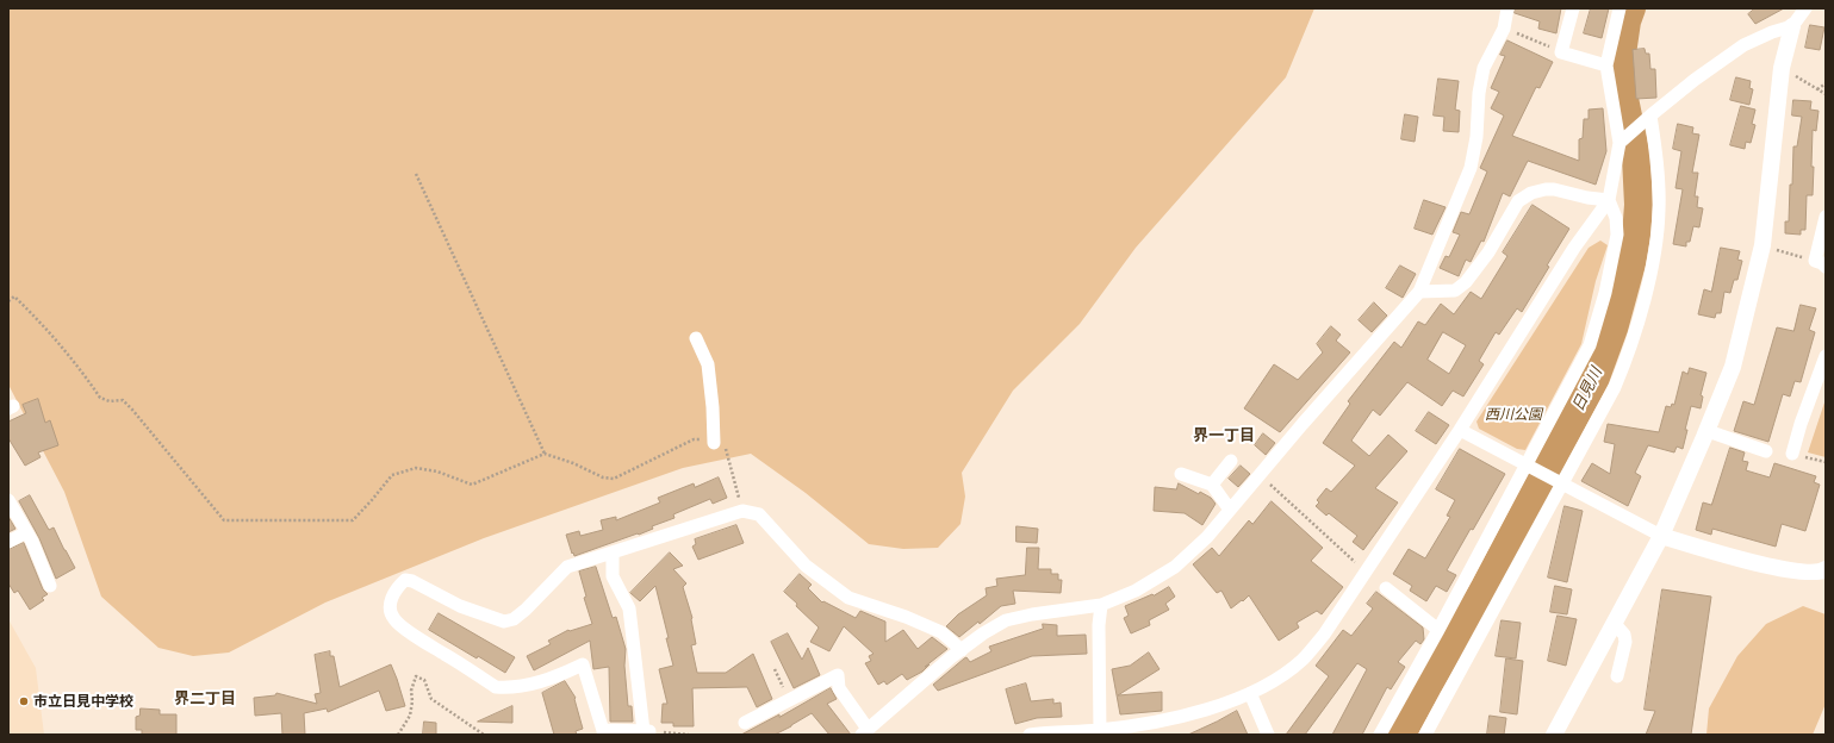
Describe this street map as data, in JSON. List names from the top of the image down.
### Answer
{
  "districts": ["界一丁目", "界二丁目"],
  "water": ["日見川"],
  "parks": ["西川公園"],
  "places": ["市立日見中学校"]
}
